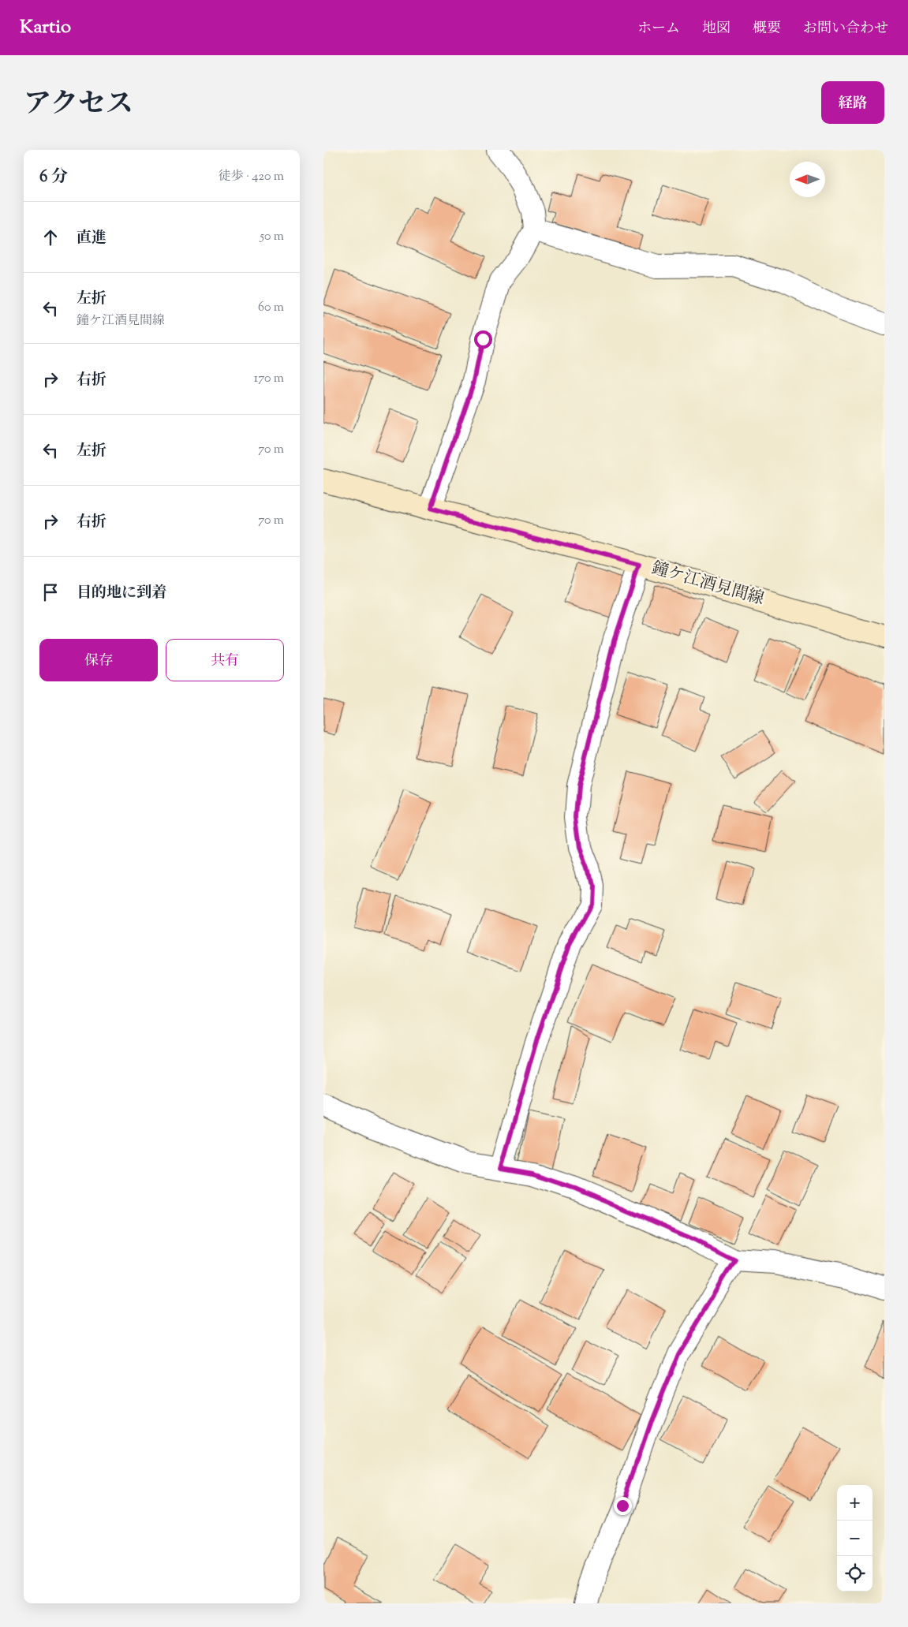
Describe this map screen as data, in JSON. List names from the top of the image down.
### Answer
{
  "streets": {
    "main road": ["鐘ケ江酒見間線"]
  },
  "north": "left",
  "page": {
    "header": "Kartio",
    "nav": [
      "ホーム",
      "地図",
      "概要",
      "お問い合わせ"
    ],
    "title": "アクセス",
    "buttons": [
      "経路",
      ["保存", "共有"]
    ],
    "heading": ["6 分", "徒歩 · 420 m"],
    "list": [
      ["直進", "50 m"],
      ["左折", "鐘ケ江酒見間線", "60 m"],
      ["右折", "170 m"],
      ["左折", "70 m"],
      ["右折", "70 m"],
      "目的地に到着"
    ],
    "map_buttons": ["+", "−"]
  }
}
